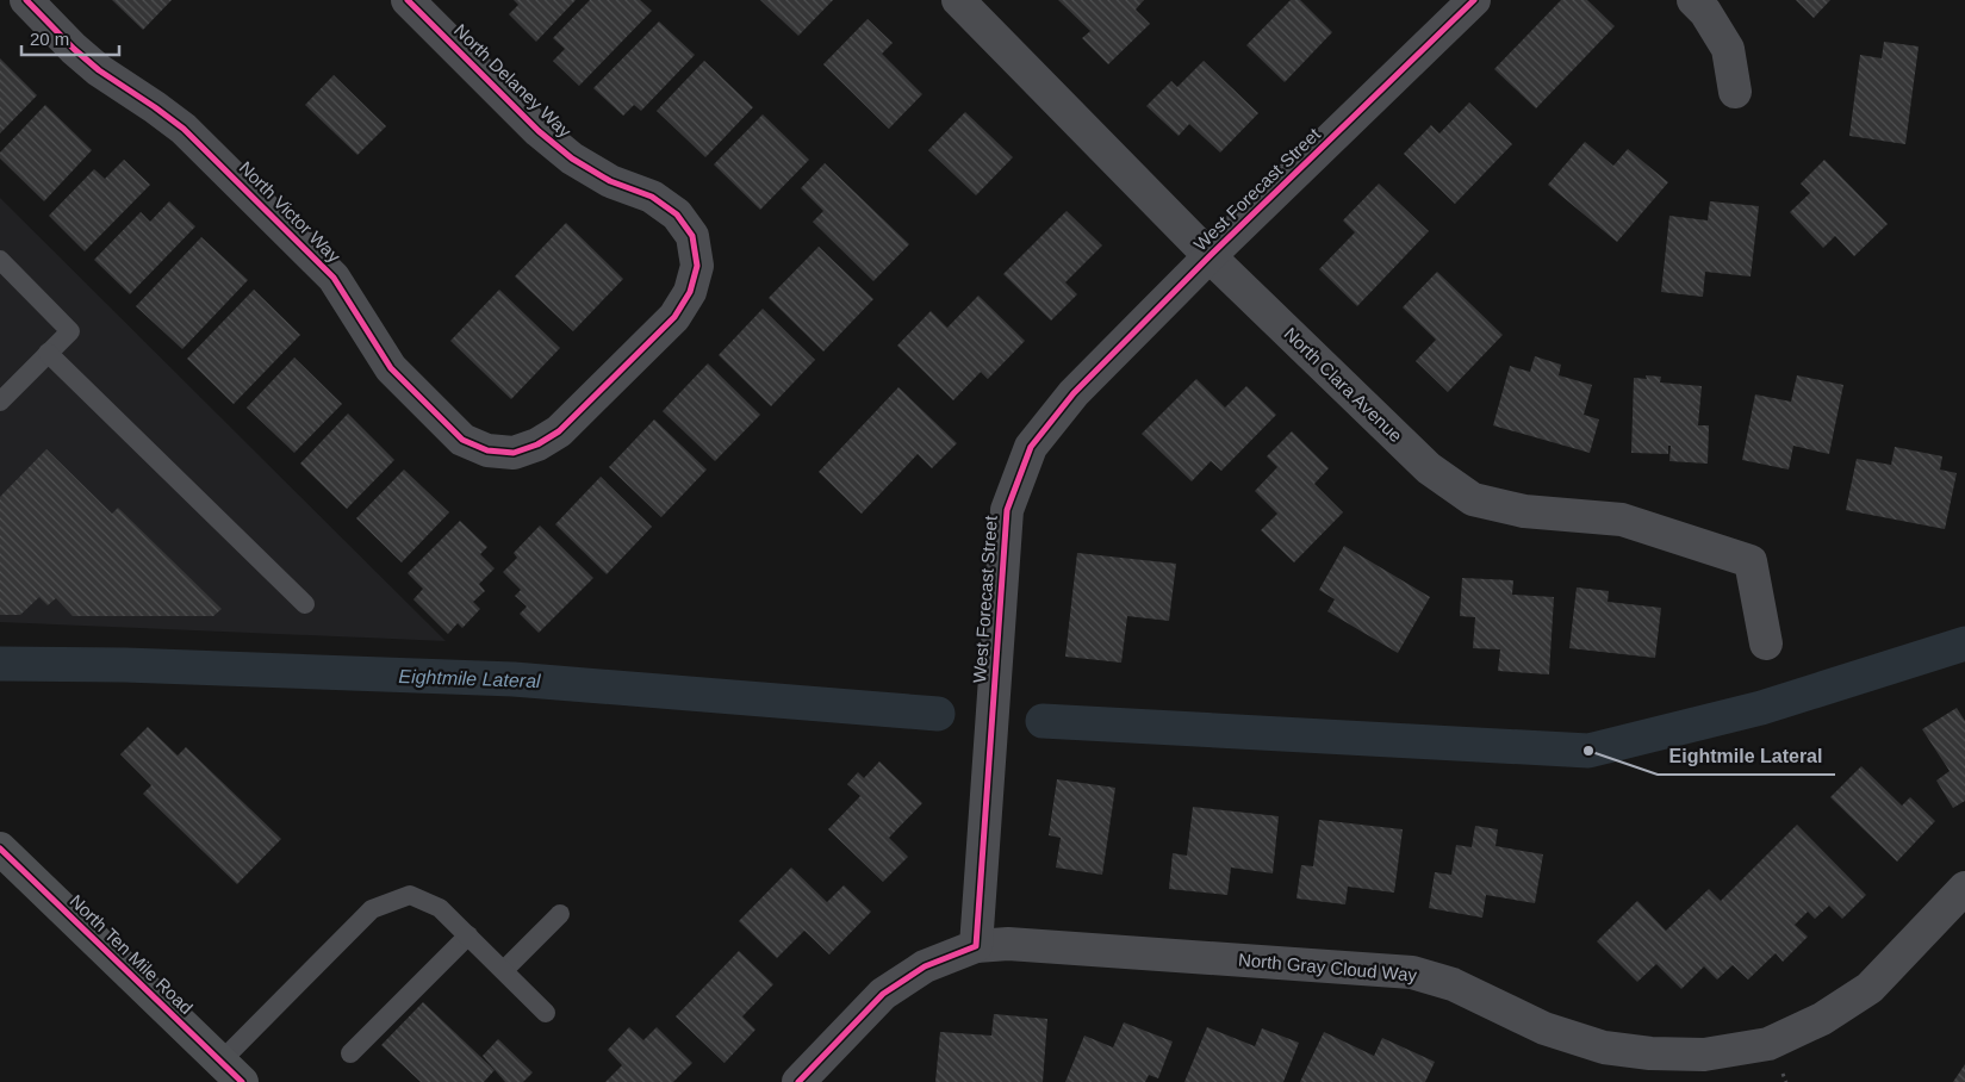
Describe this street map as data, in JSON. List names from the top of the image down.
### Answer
{
  "streets": {
    "main road": ["North Ten Mile Road"],
    "street": [
      "North Delaney Way",
      "West Forecast Street",
      "North Victor Way",
      "North Clara Avenue",
      "North Gray Cloud Way"
    ]
  },
  "crossings": [
    ["North Delaney Way", "North Victor Way"],
    ["West Forecast Street", "North Clara Avenue"],
    ["West Forecast Street", "North Gray Cloud Way"]
  ],
  "water": ["Eightmile Lateral"],
  "places": ["Eightmile Lateral"],
  "scale_bar": "20 m"
}
